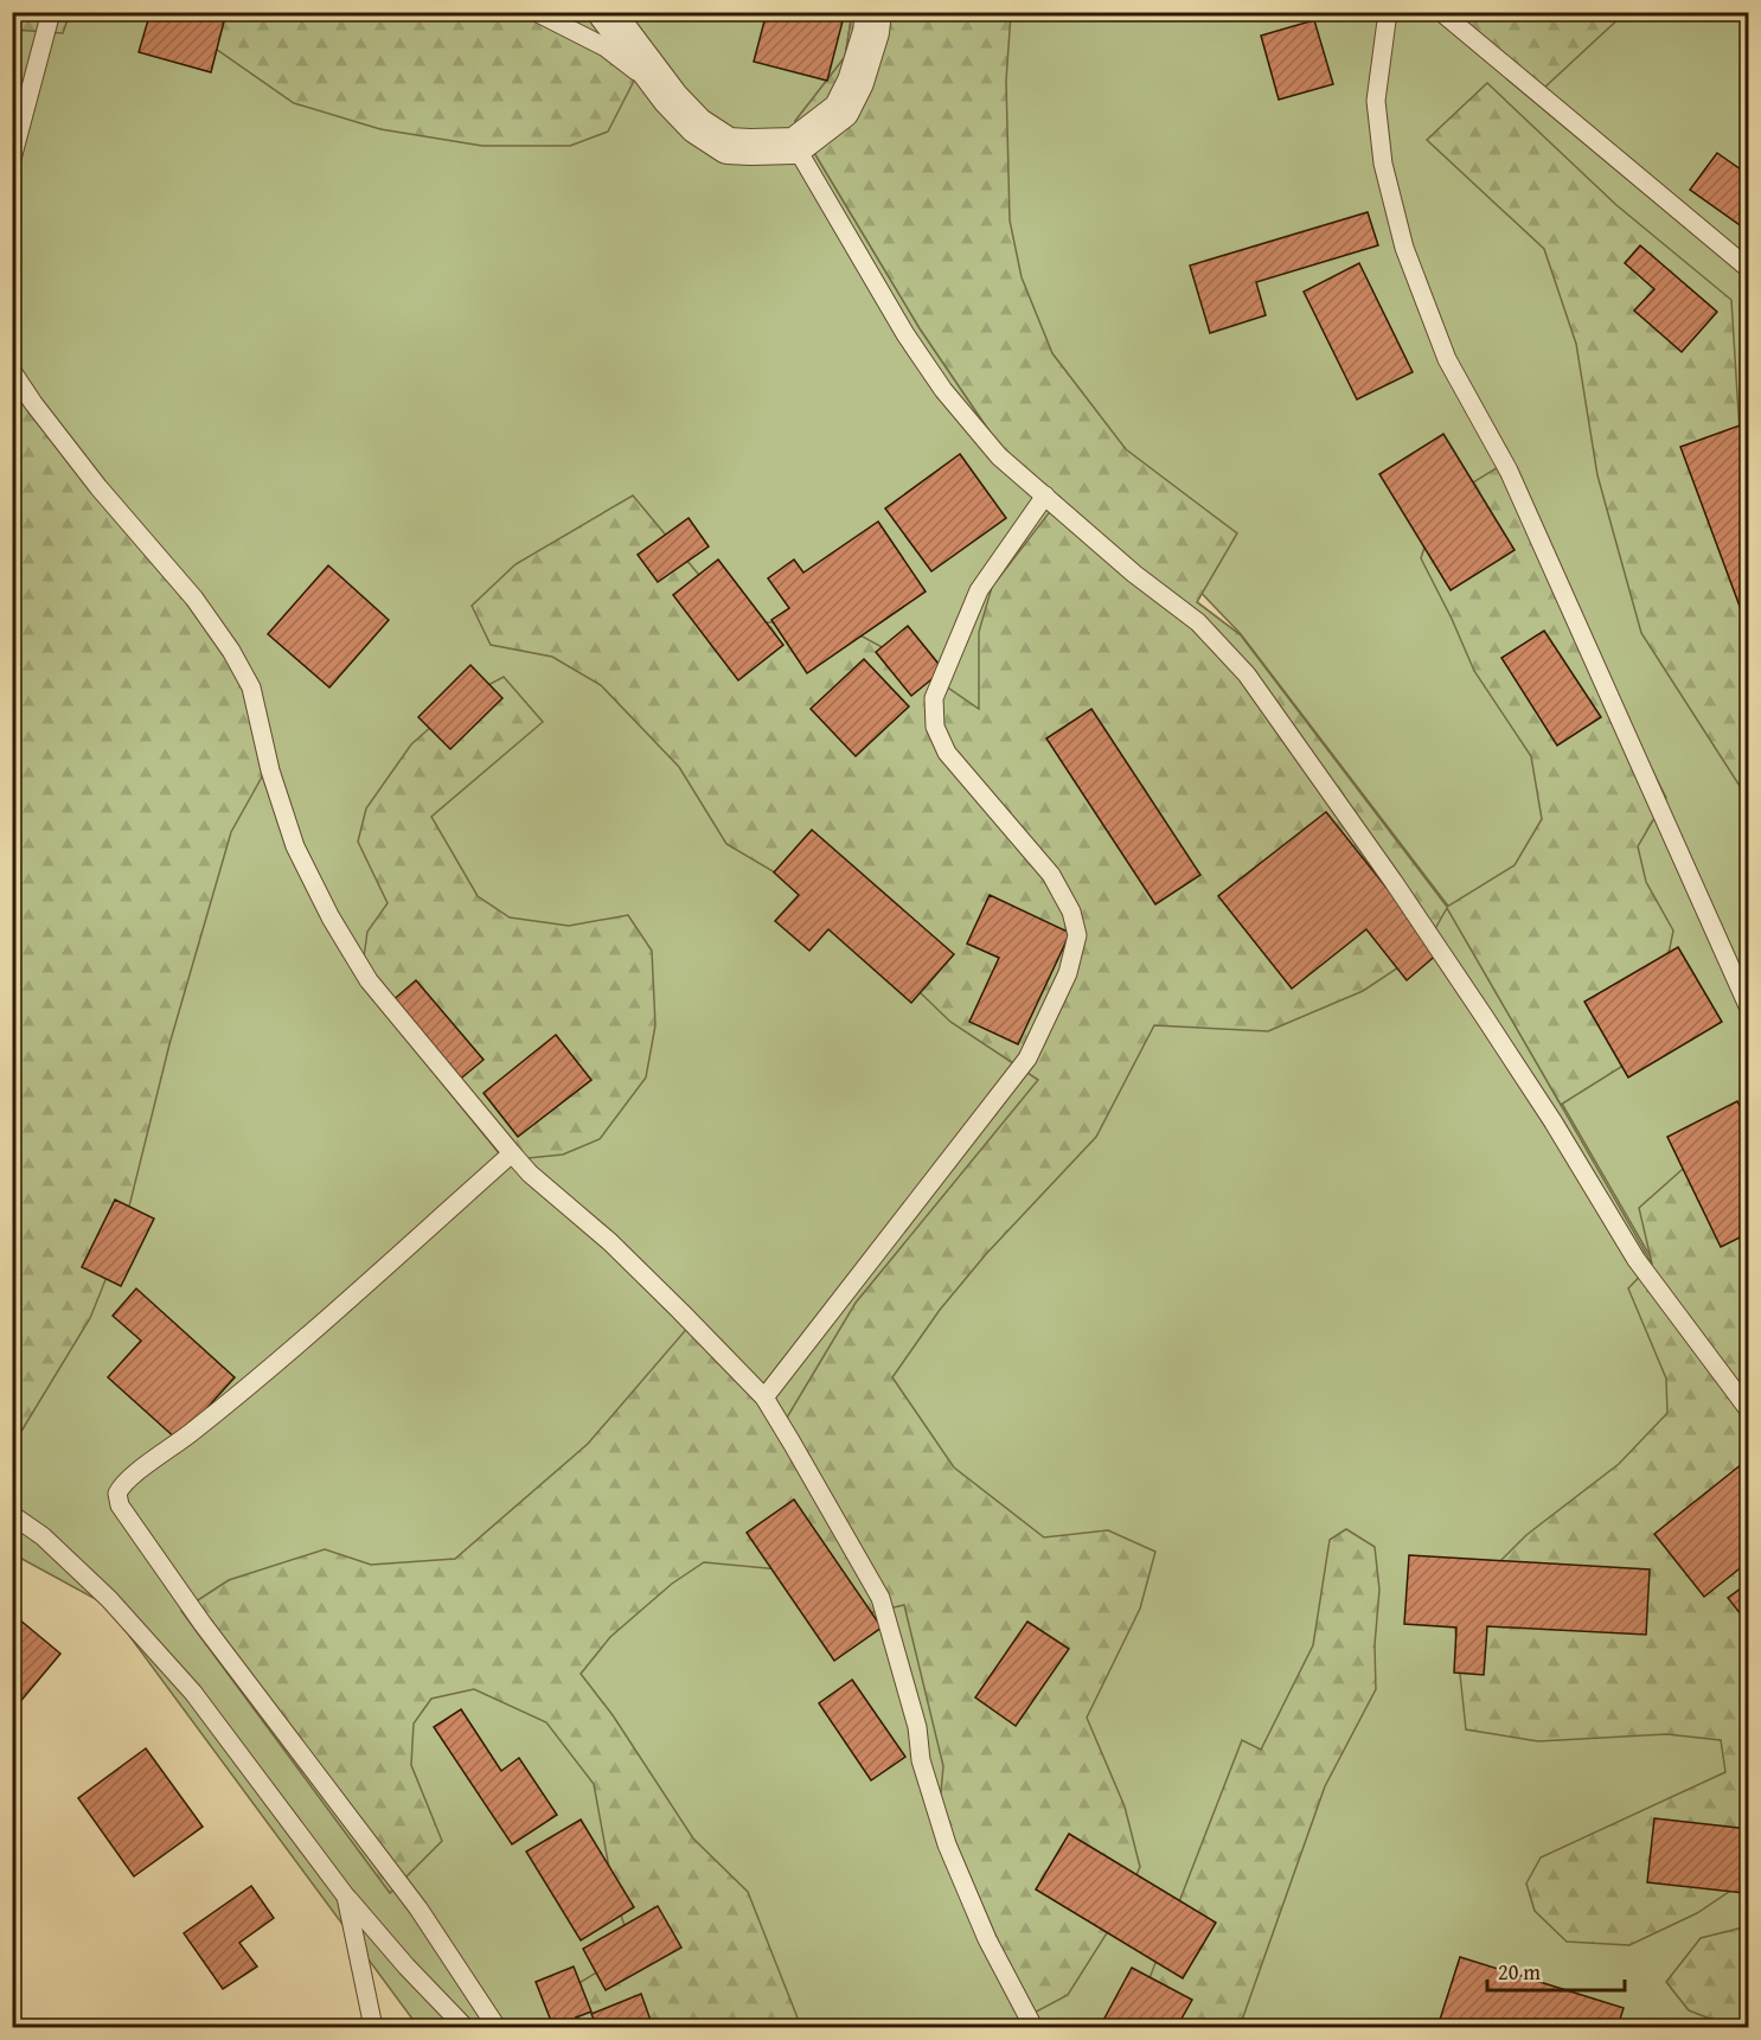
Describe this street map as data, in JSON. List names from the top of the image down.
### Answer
{
  "scale_bar": "20 m"
}
